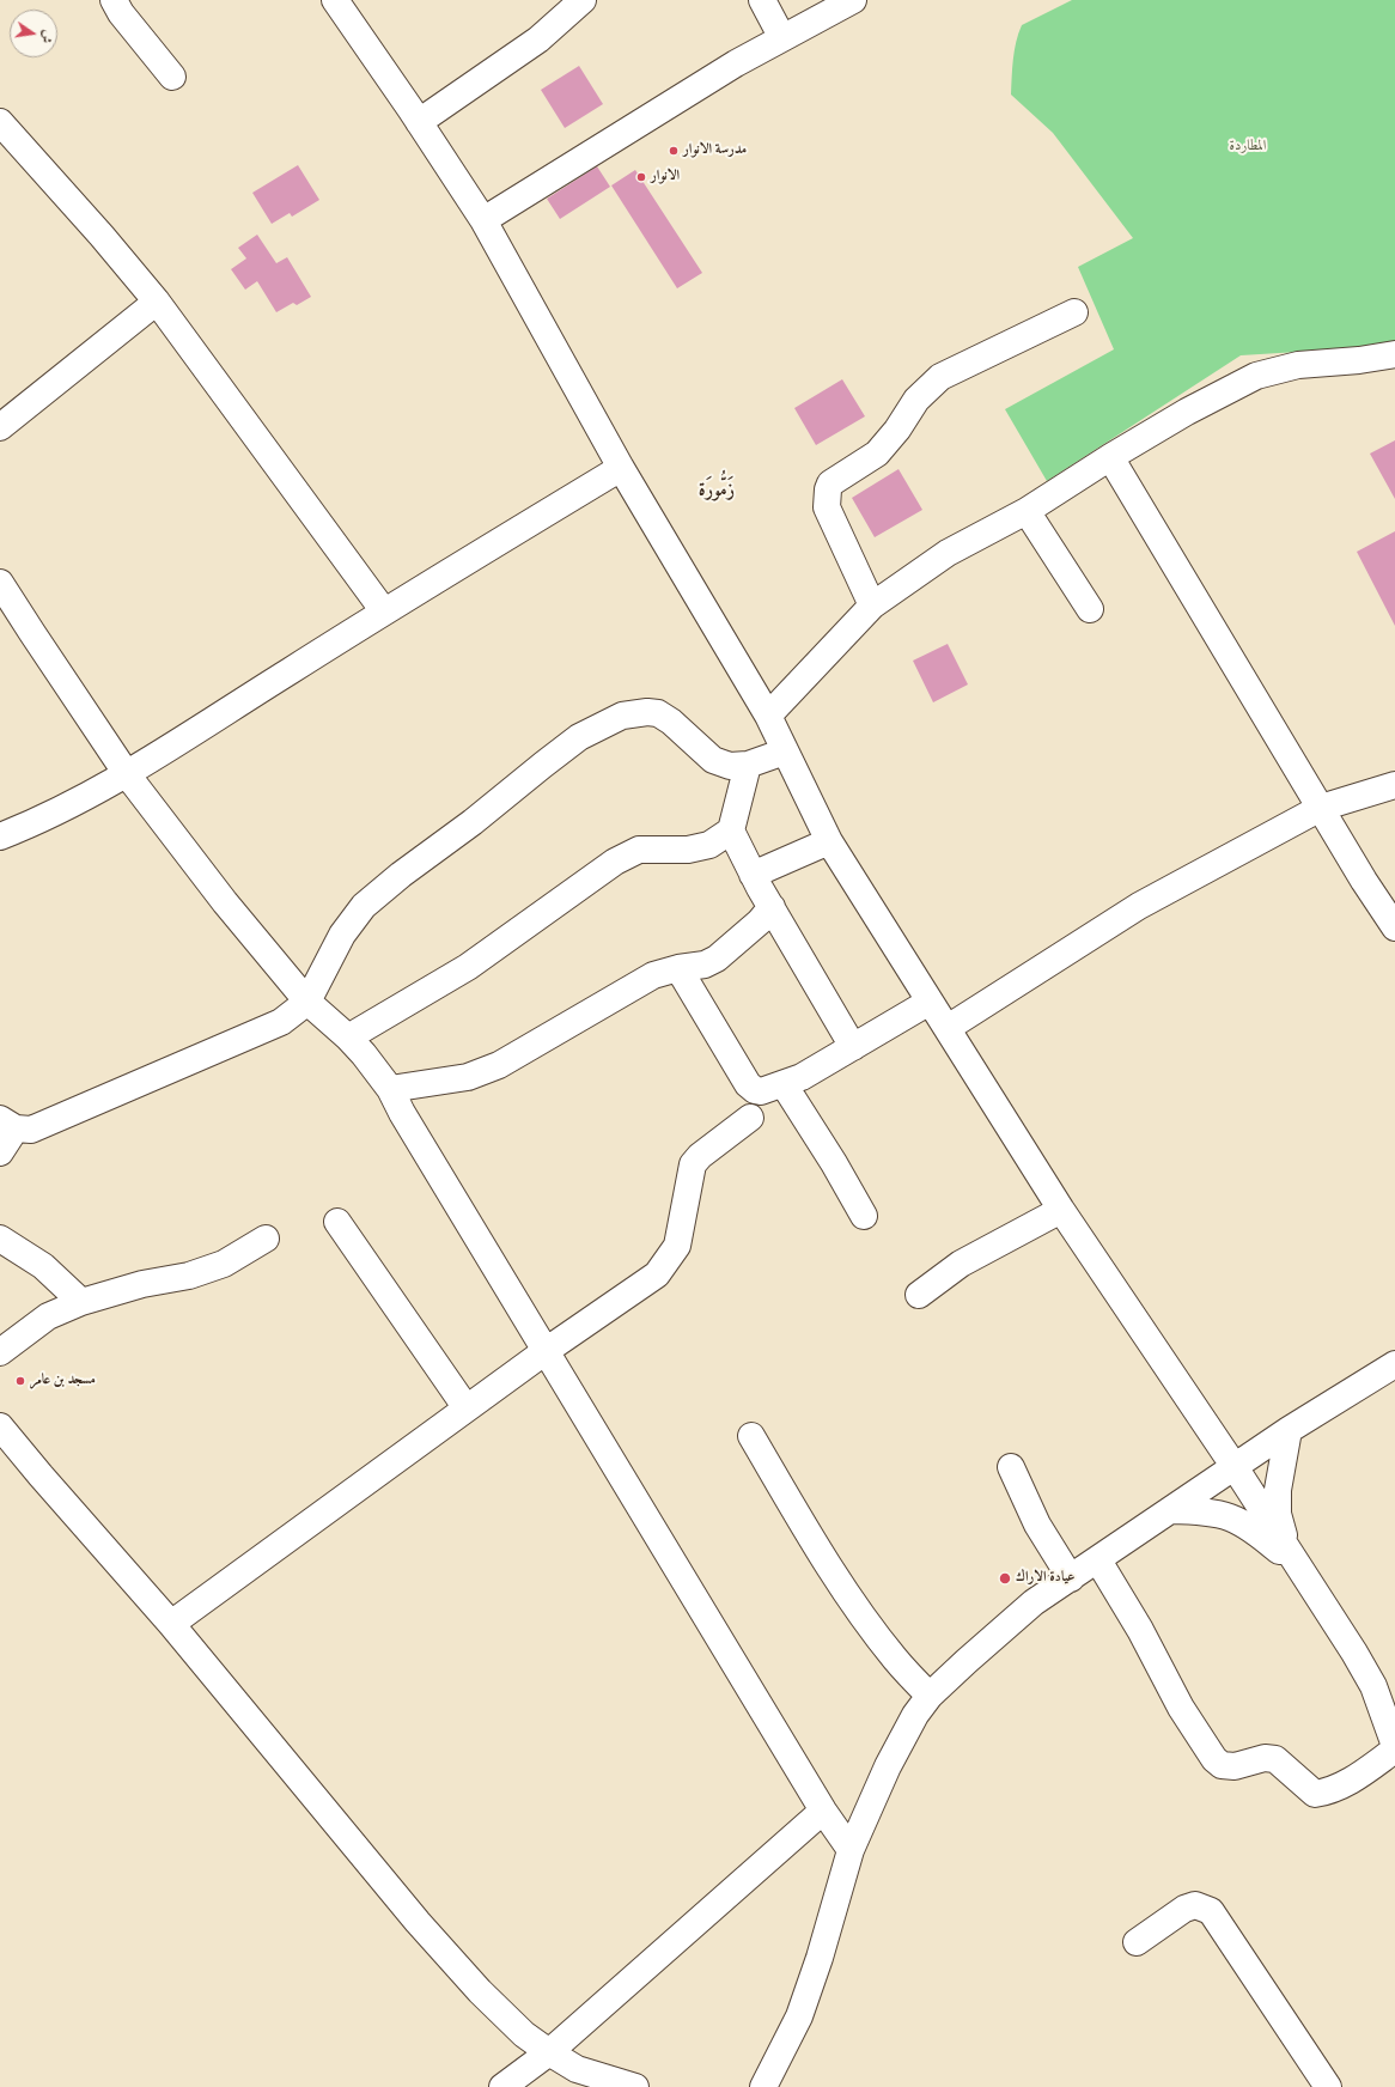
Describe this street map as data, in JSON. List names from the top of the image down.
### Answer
{
  "districts": ["زَمُّورَة"],
  "parks": ["المطاردة"],
  "places": [
    "مدرسة الانوار",
    "الانوار",
    "مسجد بن عامر",
    "عيادة الاراك"
  ],
  "north": "right"
}
